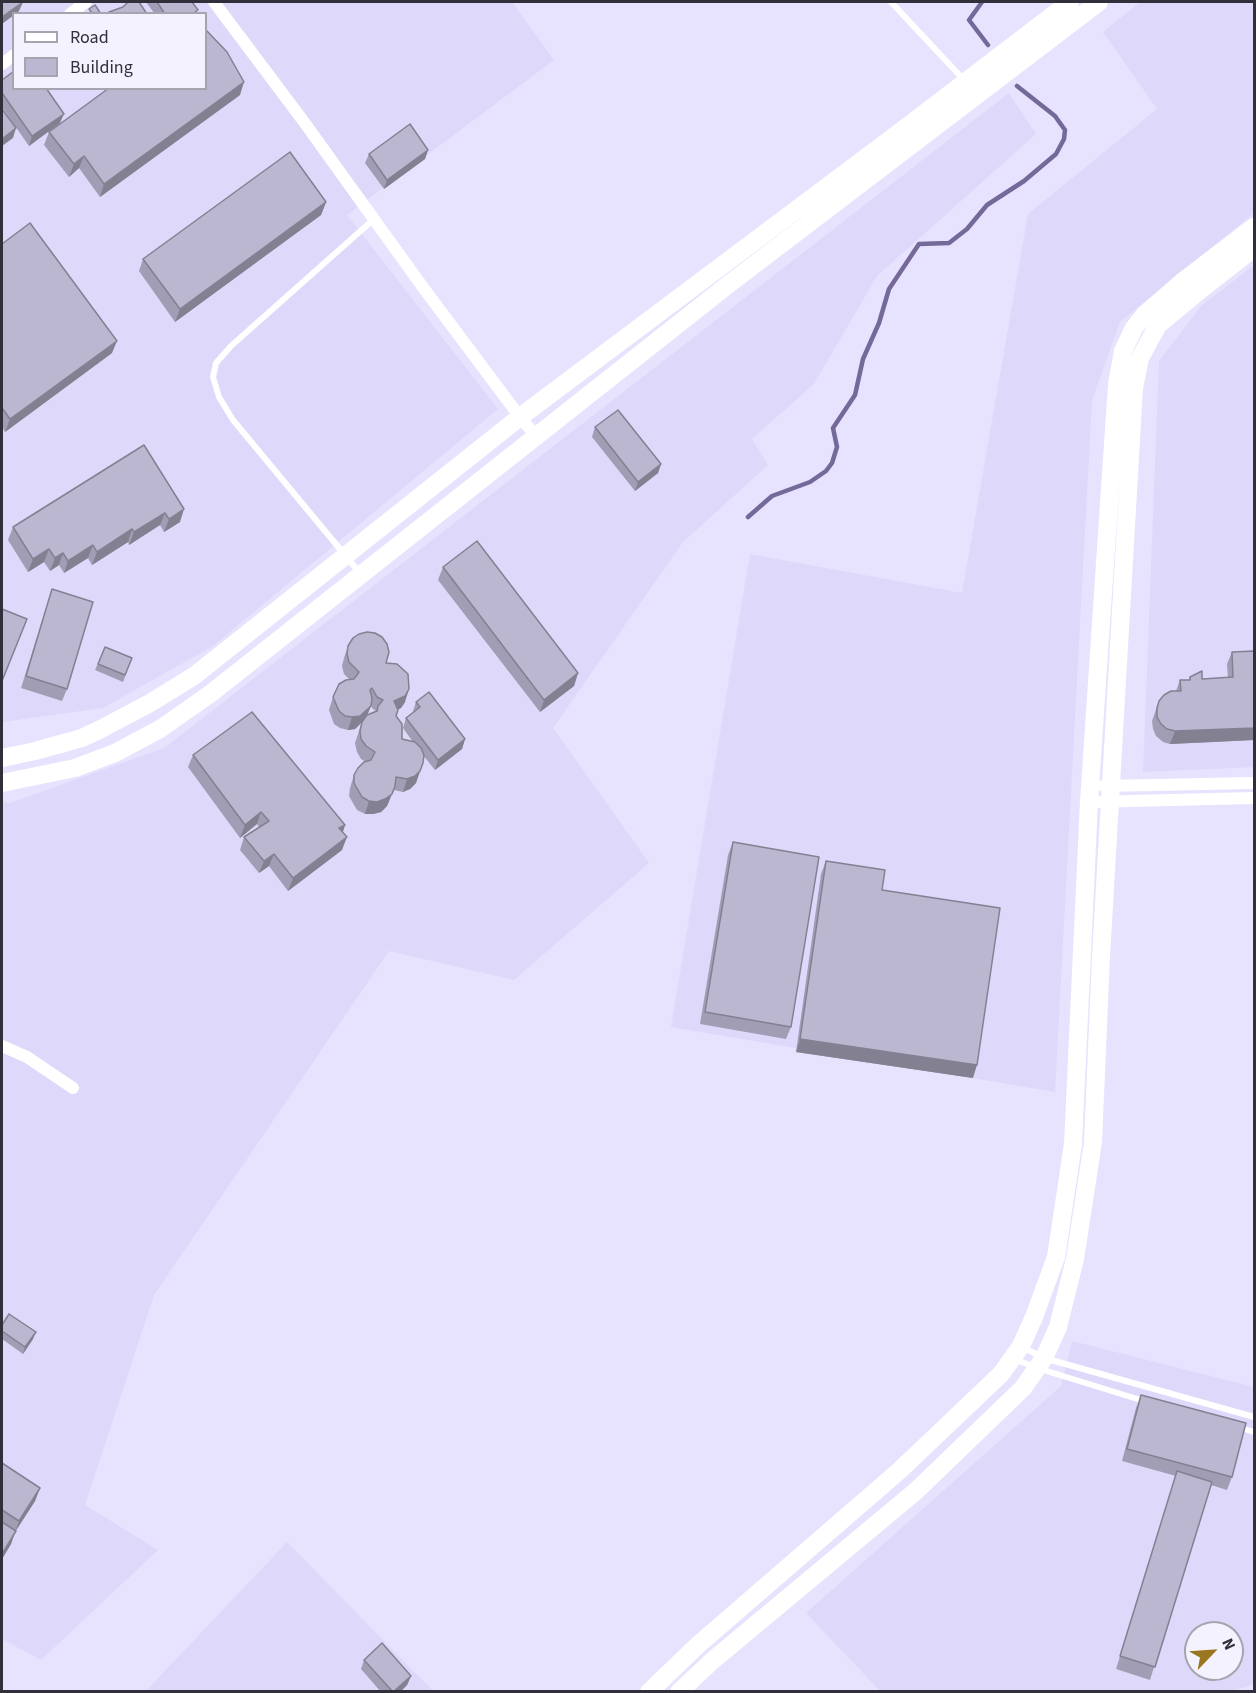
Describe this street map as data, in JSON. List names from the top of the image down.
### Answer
{
  "legend": ["Road", "Building"],
  "north": "top right"
}
